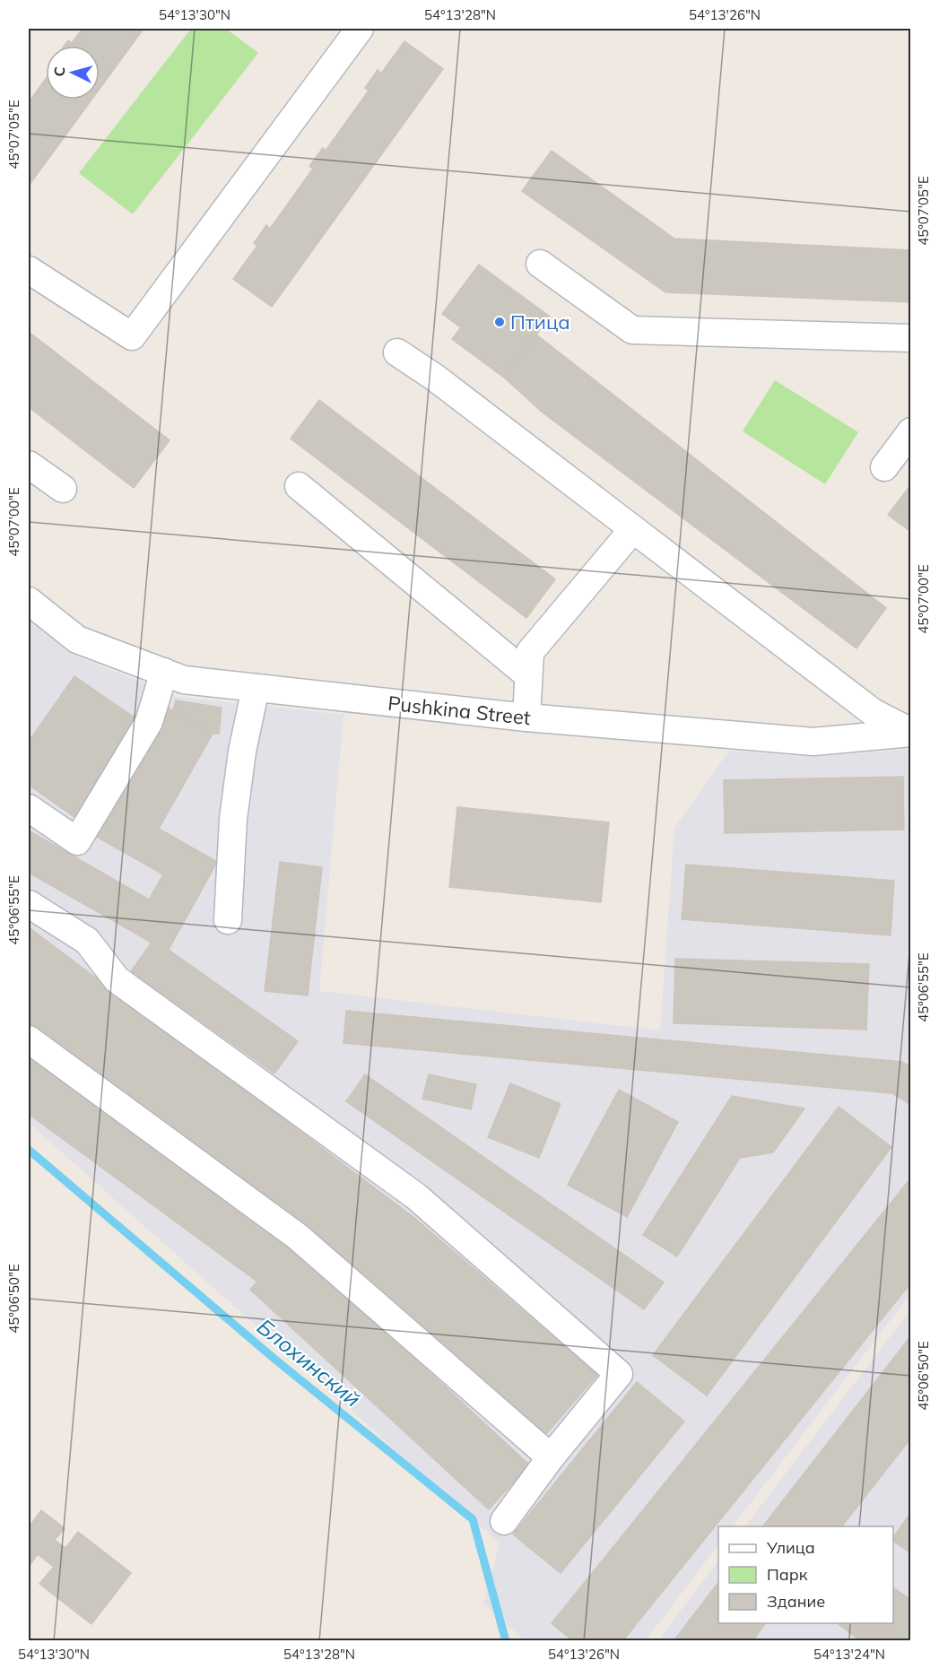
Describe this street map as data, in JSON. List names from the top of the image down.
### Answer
{
  "streets": {
    "street": ["Pushkina Street"]
  },
  "water": ["Блохинский"],
  "places": ["Птица"],
  "legend": ["Улица", "Парк", "Здание"],
  "north": "left",
  "coordinates": [
    "54°13'30\"N",
    "54°13'28\"N",
    "54°13'26\"N",
    "45°07'05\"E",
    "45°07'00\"E",
    "45°06'55\"E",
    "45°06'50\"E",
    "54°13'24\"N"
  ]
}
